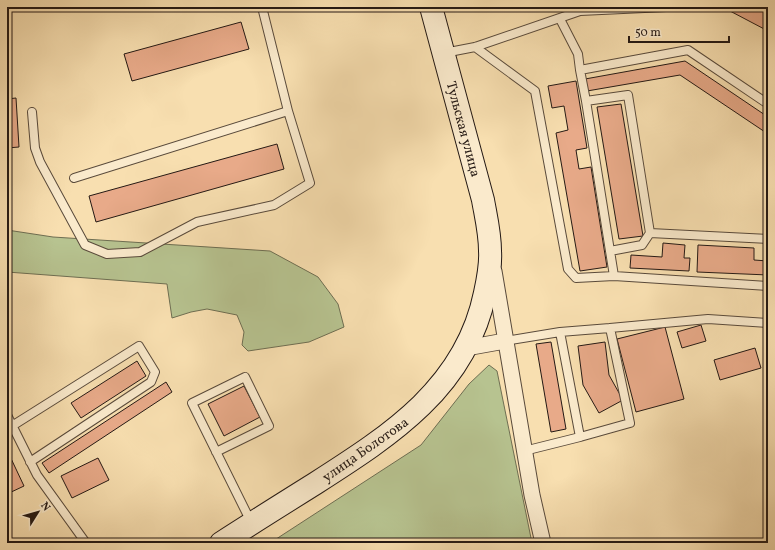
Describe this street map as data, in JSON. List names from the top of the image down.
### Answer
{
  "streets": {
    "main road": ["Тульская улица", "улица Болотова"]
  },
  "crossings": [
    ["Тульская улица", "улица Болотова"]
  ],
  "scale_bar": "50 m",
  "north": "top right"
}
